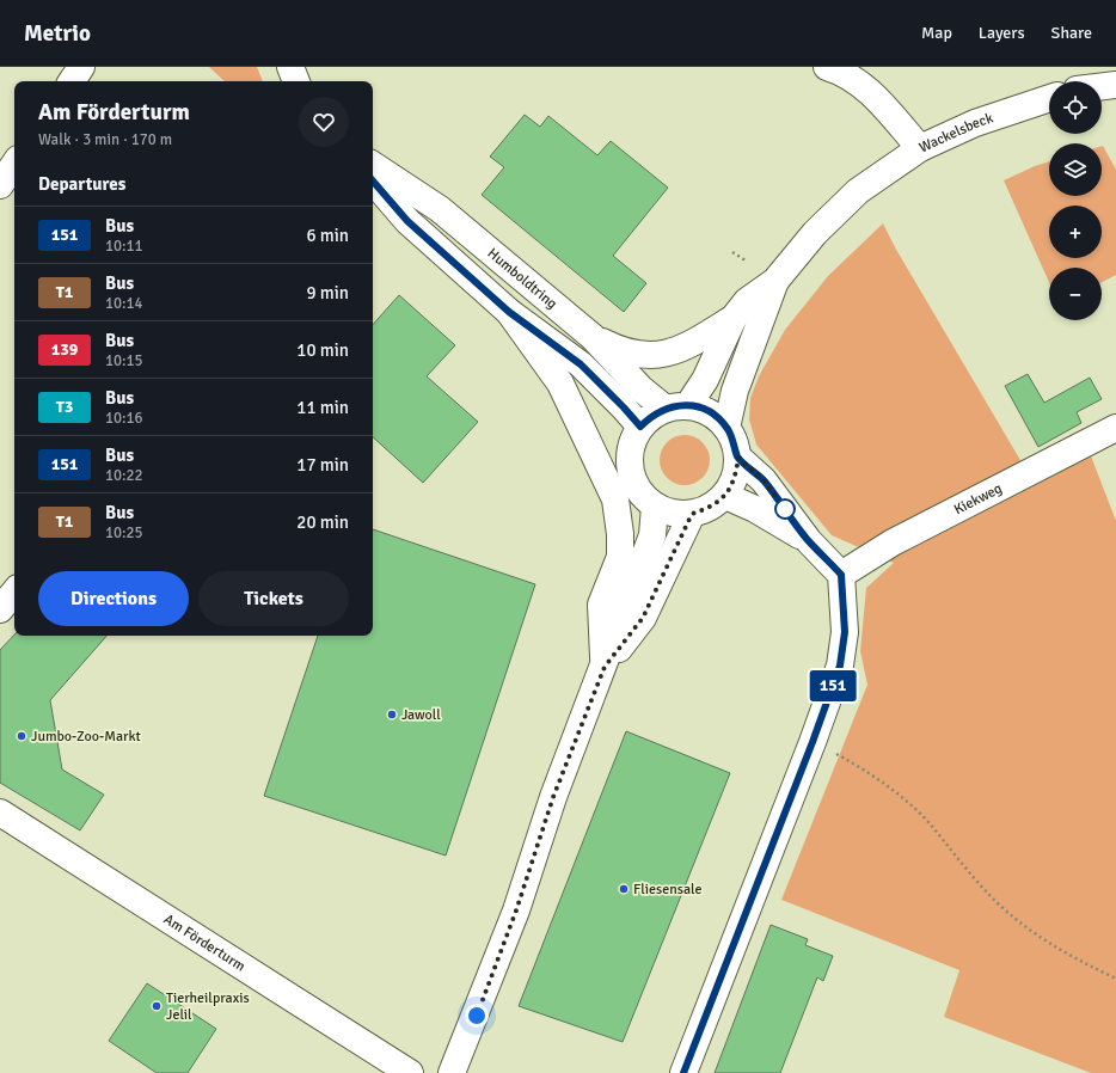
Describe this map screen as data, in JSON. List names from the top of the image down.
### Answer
{
  "streets": {
    "street": [
      "Wackelsbeck",
      "Humboldtring",
      "Kiekweg",
      "Am Förderturm"
    ]
  },
  "places": [
    "Jawoll",
    "Jumbo-Zoo-Markt",
    "Fliesensale",
    "Tierheilpraxis Jelil"
  ],
  "lines": ["bus line 151"],
  "page": {
    "header": "Metrio",
    "nav": ["Map", "Layers", "Share"],
    "on_map": "151",
    "map_buttons": ["+", "−"],
    "heading": [
      ["Am Förderturm", "Walk · 3 min · 170 m"],
      "Departures"
    ],
    "list": [
      {
        "mark": "151",
        "name": "Bus",
        "note": "10:11",
        "value": "6 min"
      },
      {
        "mark": "T1",
        "name": "Bus",
        "note": "10:14",
        "value": "9 min"
      },
      {
        "mark": "139",
        "name": "Bus",
        "note": "10:15",
        "value": "10 min"
      },
      {
        "mark": "T3",
        "name": "Bus",
        "note": "10:16",
        "value": "11 min"
      },
      {
        "mark": "151",
        "name": "Bus",
        "note": "10:22",
        "value": "17 min"
      },
      {
        "mark": "T1",
        "name": "Bus",
        "note": "10:25",
        "value": "20 min"
      }
    ],
    "buttons": ["Directions", "Tickets"]
  }
}
